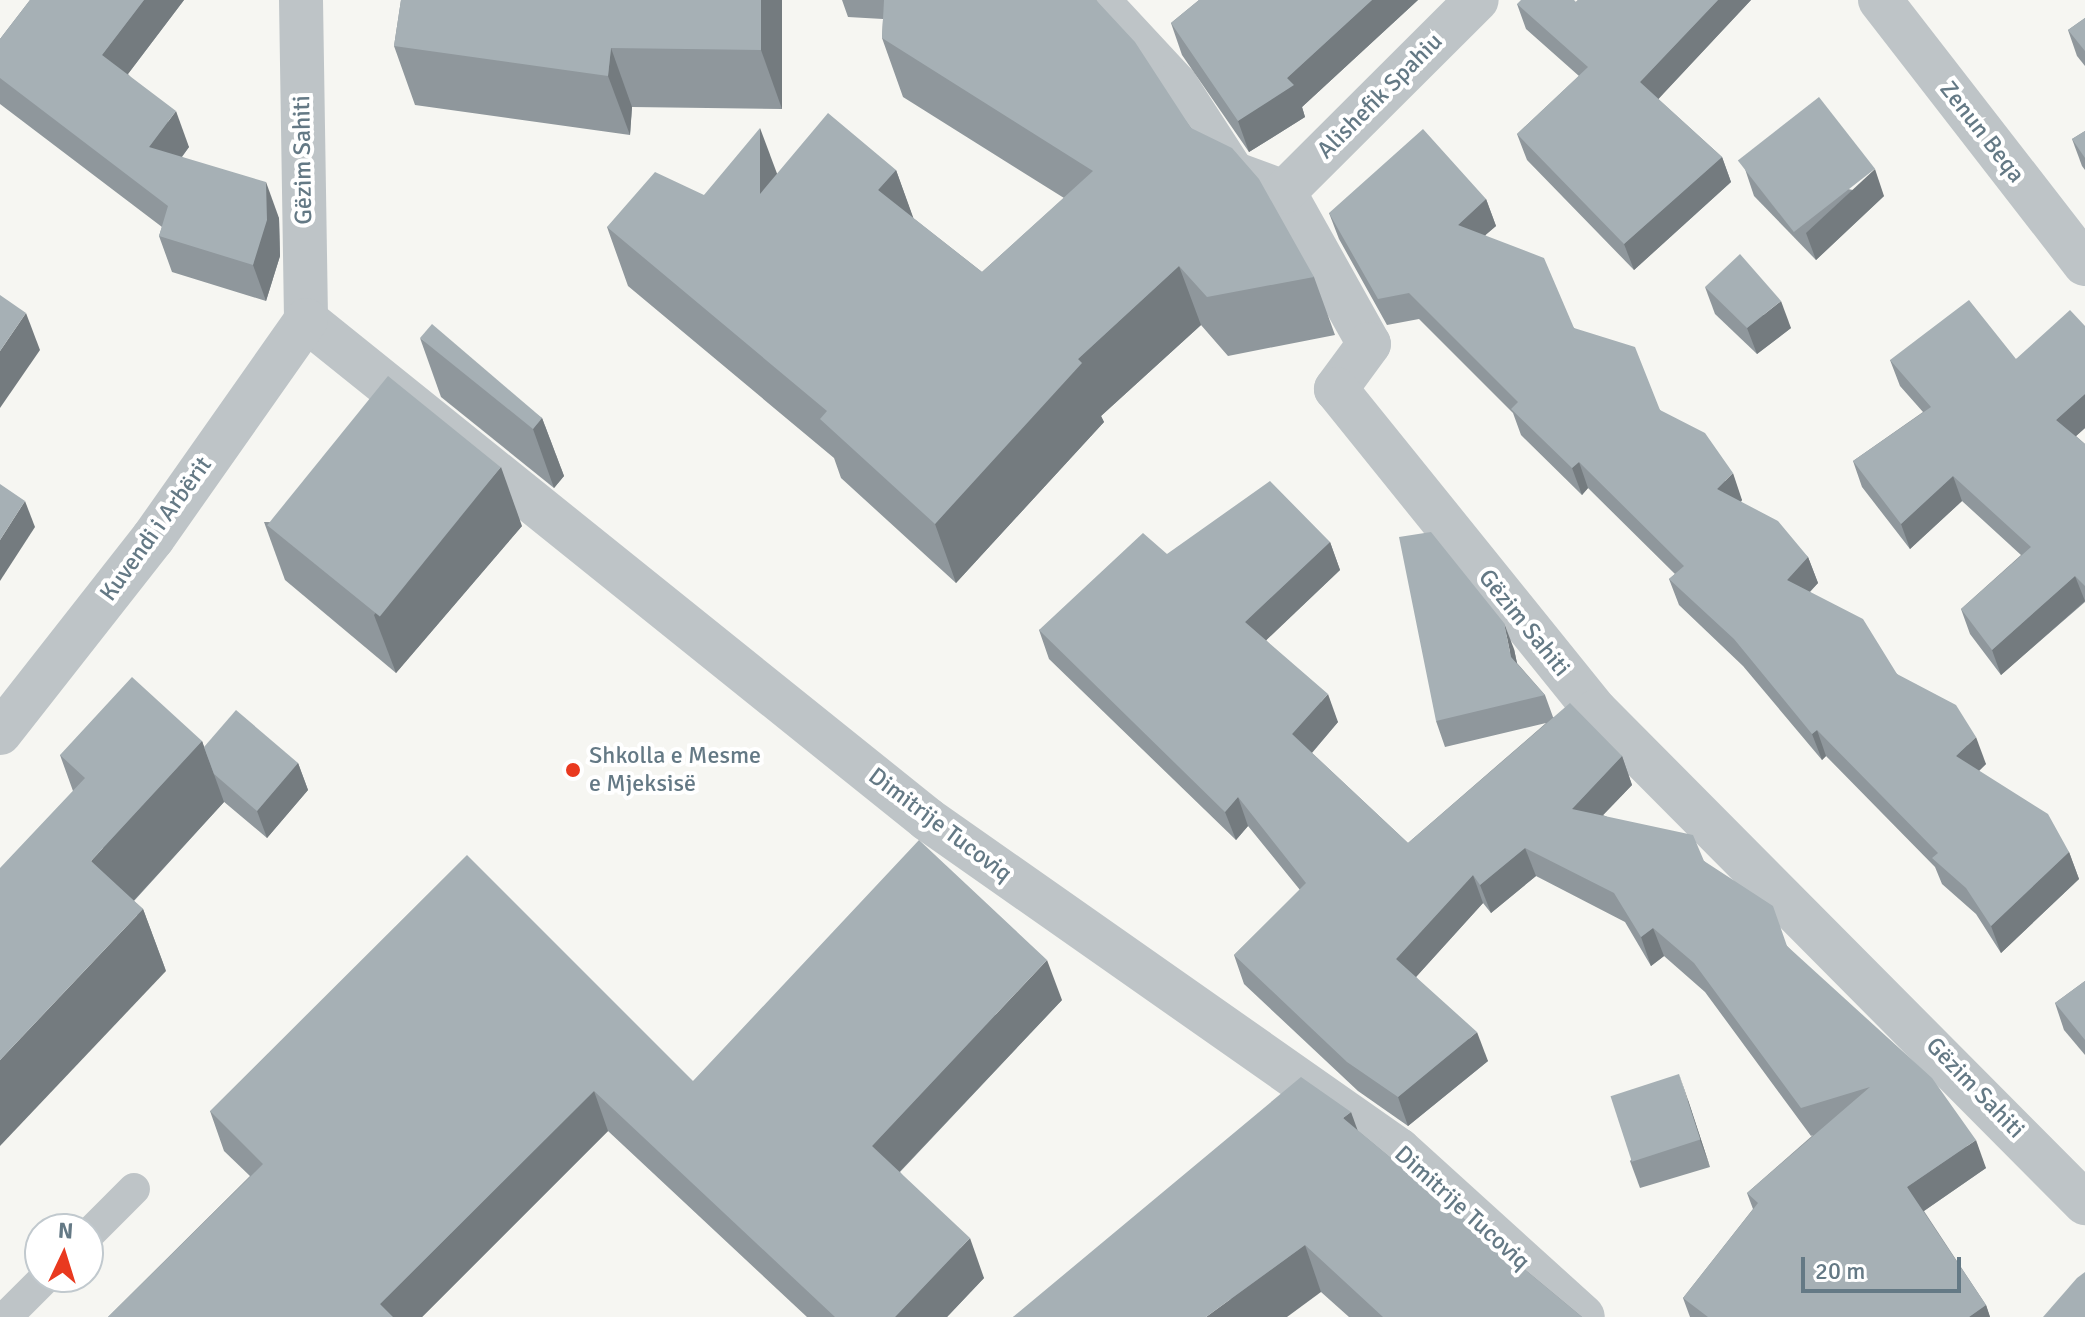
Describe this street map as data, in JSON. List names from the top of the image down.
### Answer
{
  "streets": {
    "street": [
      "Alishefik Spahiu",
      "Zenun Beqa",
      "Gëzim Sahiti",
      "Kuvendi i Arbërit",
      "Dimitrije Tucoviq"
    ]
  },
  "crossings": [
    ["Alishefik Spahiu", "Gëzim Sahiti"],
    ["Gëzim Sahiti", "Kuvendi i Arbërit"],
    ["Gëzim Sahiti", "Dimitrije Tucoviq"],
    ["Kuvendi i Arbërit", "Dimitrije Tucoviq"]
  ],
  "places": ["Shkolla e Mesme e Mjeksisë"],
  "scale_bar": "20 m",
  "north": "top"
}
